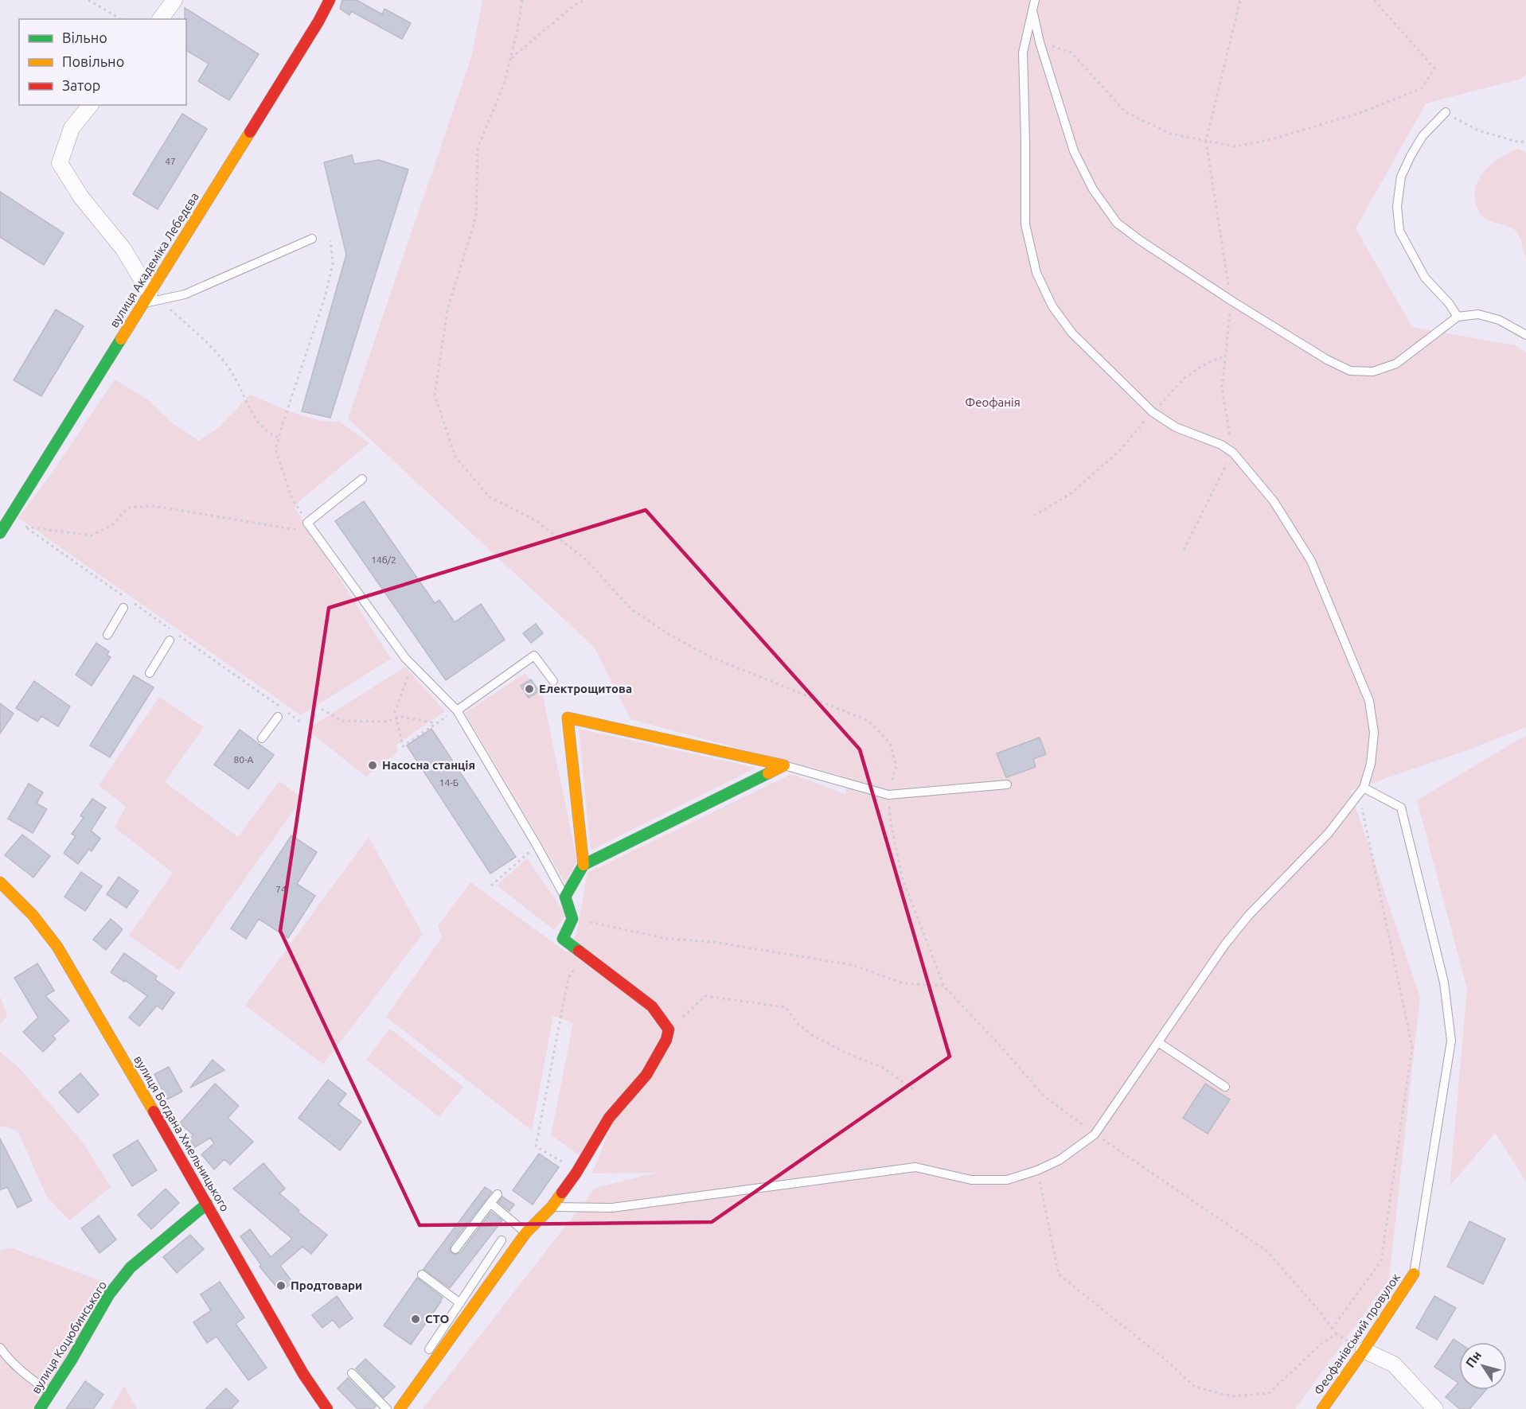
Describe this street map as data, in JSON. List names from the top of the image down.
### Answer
{
  "streets": {
    "street": [
      "вулиця Академіка Лебедєва",
      "вулиця Богдана Хмельницького",
      "Феофанівський провулок",
      "вулиця Коцюбинського"
    ]
  },
  "crossings": [
    ["вулиця Богдана Хмельницького", "вулиця Коцюбинського"]
  ],
  "parks": ["Феофанія"],
  "places": [
    "Електрощитова",
    "Насосна станція",
    "Продтовари",
    "СТО"
  ],
  "house_numbers": [
    "47",
    "14б/2",
    "80-А",
    "14-Б",
    "74"
  ],
  "legend": ["Вільно", "Повільно", "Затор"],
  "north": "top left"
}
